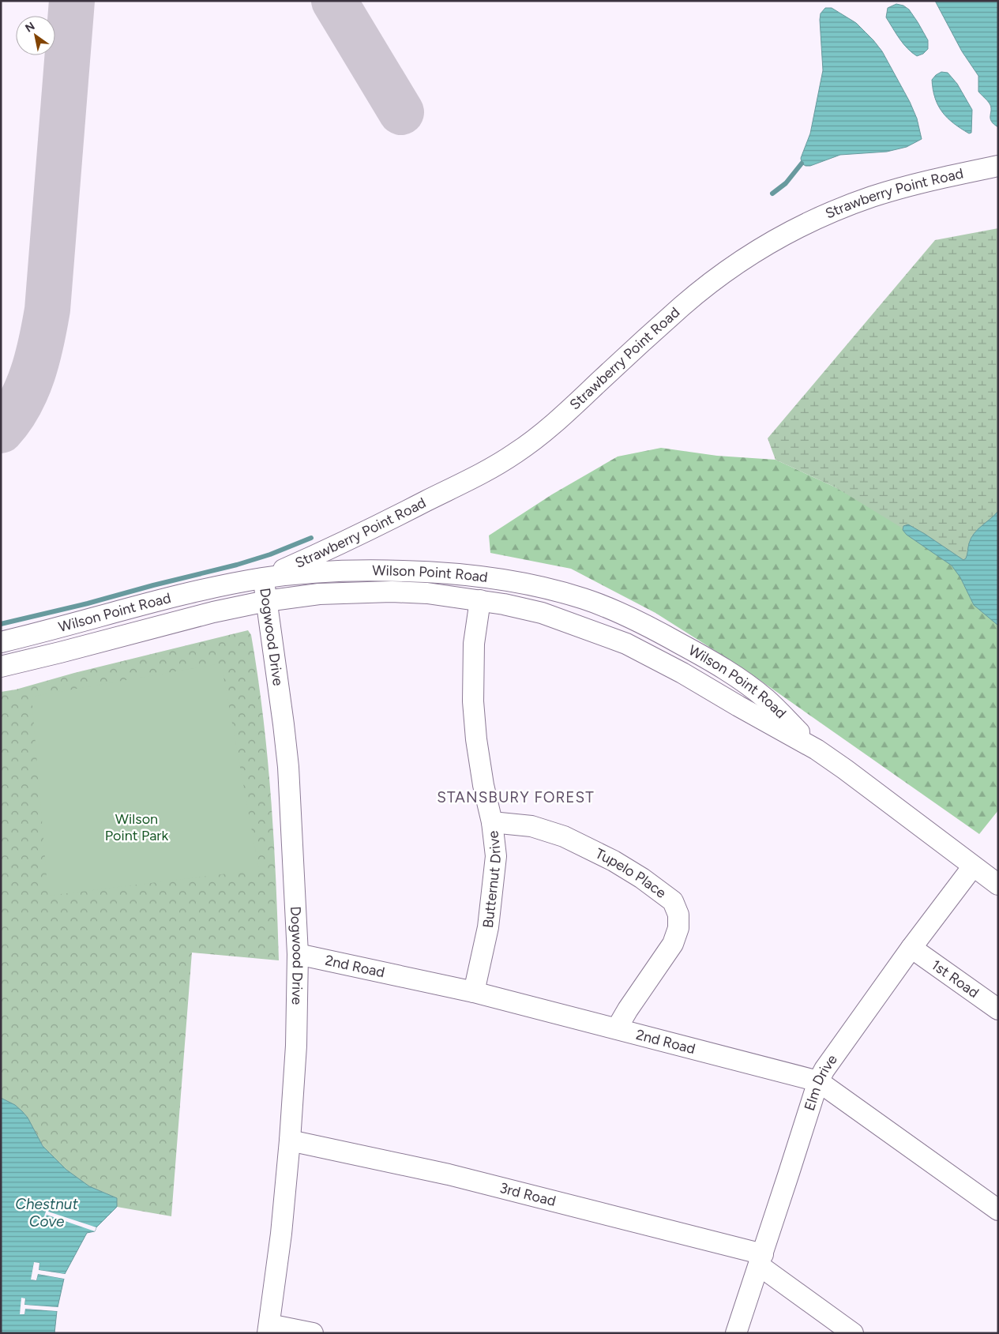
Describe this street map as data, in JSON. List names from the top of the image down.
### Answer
{
  "streets": {
    "street": [
      "Strawberry Point Road",
      "Wilson Point Road",
      "Dogwood Drive",
      "Tupelo Place",
      "Butternut Drive",
      "2nd Road",
      "1st Road",
      "Elm Drive",
      "3rd Road"
    ]
  },
  "crossings": [
    ["Strawberry Point Road", "Wilson Point Road"],
    ["Strawberry Point Road", "Dogwood Drive"],
    ["Wilson Point Road", "Dogwood Drive"],
    ["Wilson Point Road", "Butternut Drive"],
    ["Wilson Point Road", "Elm Drive"],
    ["Dogwood Drive", "2nd Road"],
    ["Dogwood Drive", "3rd Road"],
    ["Tupelo Place", "Butternut Drive"],
    ["Tupelo Place", "2nd Road"],
    ["Butternut Drive", "2nd Road"],
    ["2nd Road", "Elm Drive"],
    ["1st Road", "Elm Drive"],
    ["Elm Drive", "3rd Road"]
  ],
  "districts": ["STANSBURY FOREST"],
  "water": ["Chestnut Cove"],
  "parks": ["Wilson Point Park"],
  "north": "top left"
}
